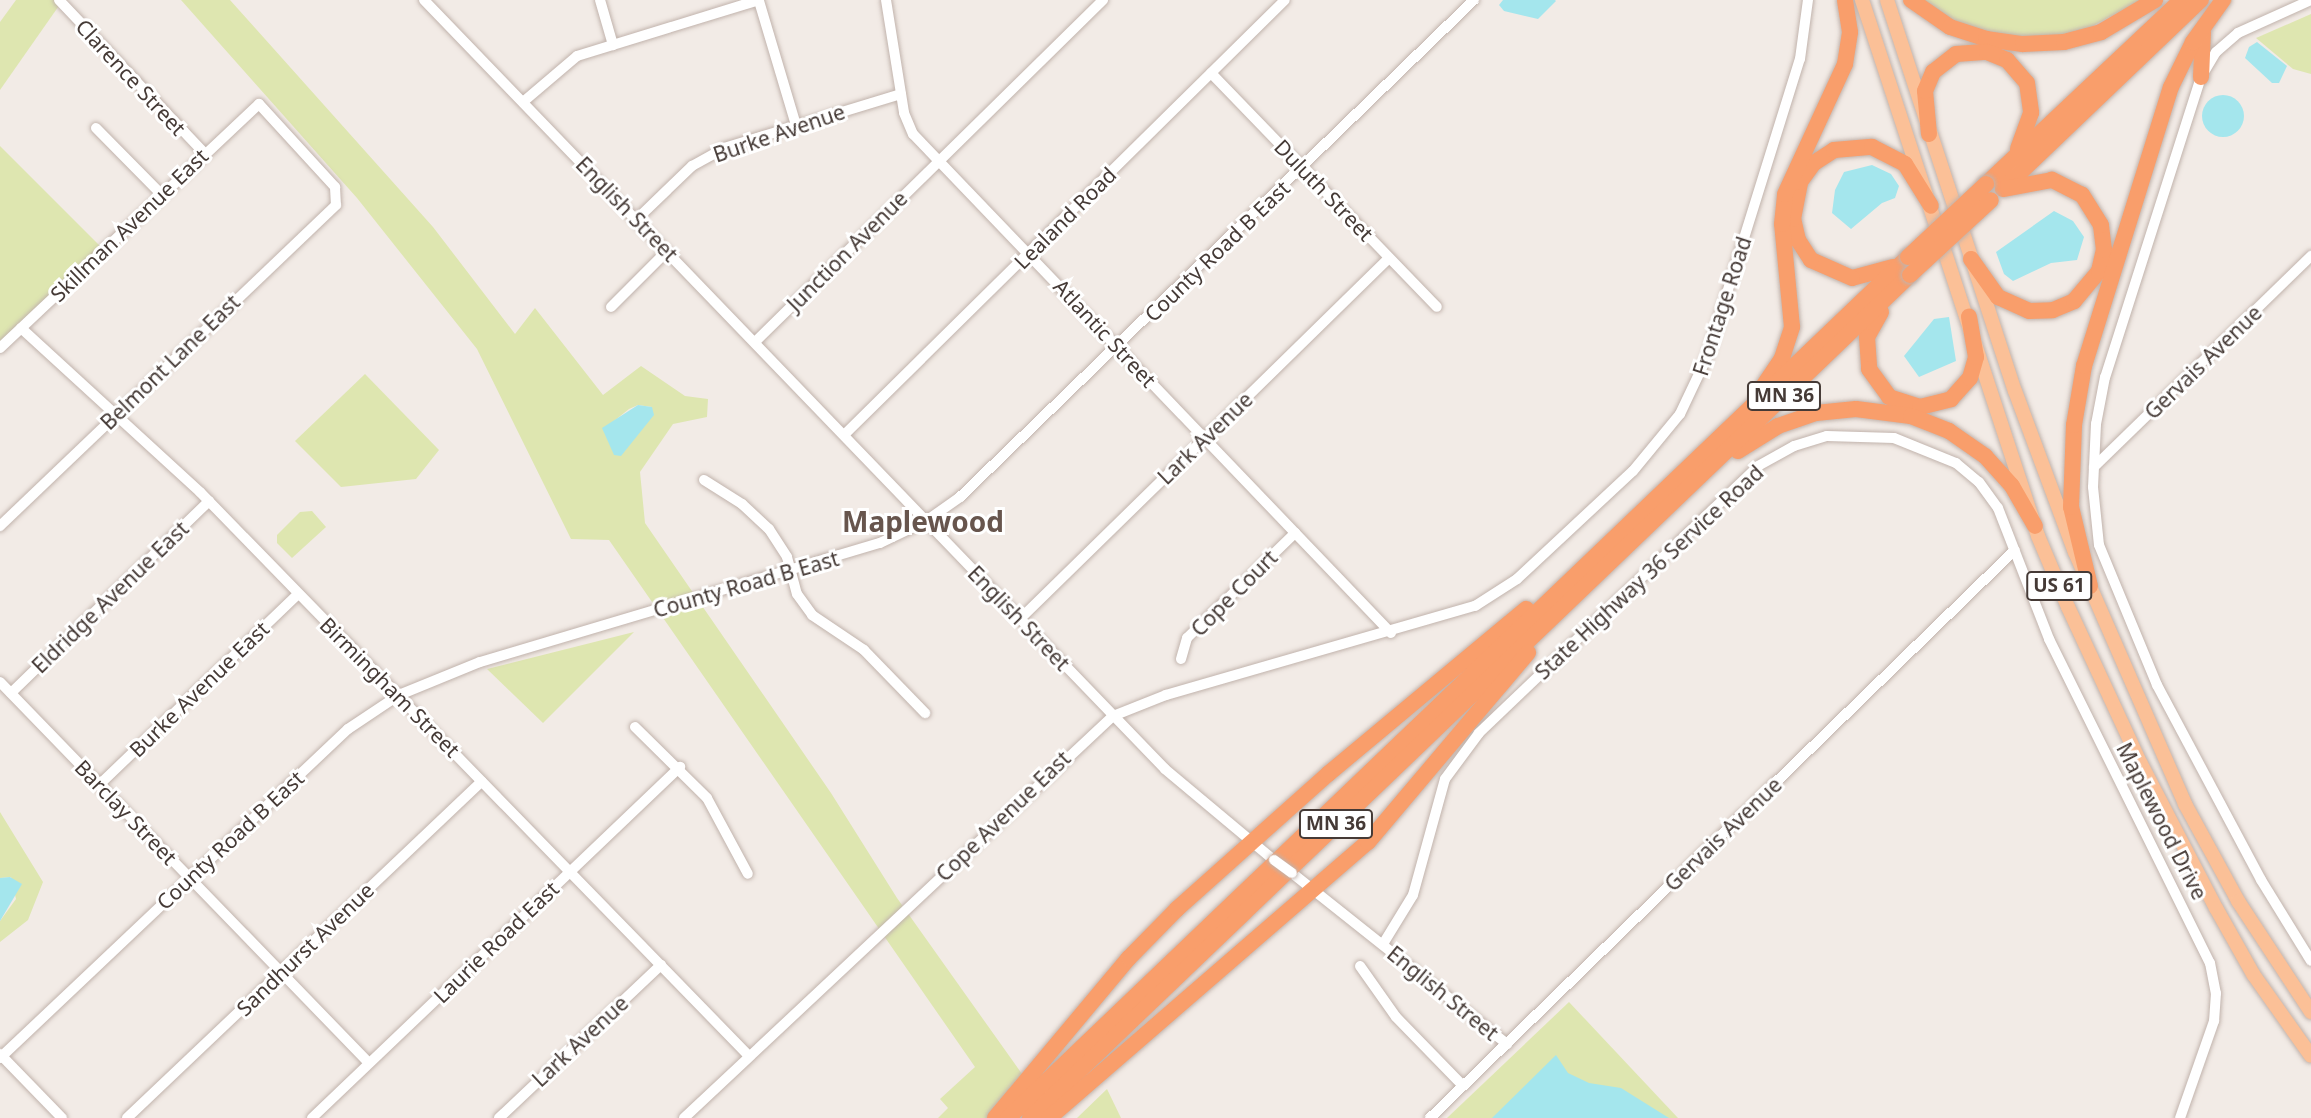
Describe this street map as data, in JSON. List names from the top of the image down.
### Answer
{
  "streets": {
    "highway": ["MN 36"],
    "main road": ["US 61"],
    "street": [
      "Clarence Street",
      "Burke Avenue",
      "Duluth Street",
      "English Street",
      "Lealand Road",
      "Skillman Avenue East",
      "Junction Avenue",
      "County Road B East",
      "Frontage Road",
      "Atlantic Street",
      "Belmont Lane East",
      "Gervais Avenue",
      "Lark Avenue",
      "State Highway 36 Service Road",
      "Cope Court",
      "Eldridge Avenue East",
      "Birmingham Street",
      "Burke Avenue East",
      "Barclay Street",
      "Cope Avenue East",
      "Maplewood Drive",
      "Laurie Road East",
      "Sandhurst Avenue"
    ]
  },
  "crossings": [
    ["Clarence Street", "Skillman Avenue East"],
    ["Burke Avenue", "English Street"],
    ["Burke Avenue", "Atlantic Street"],
    ["Duluth Street", "Lealand Road"],
    ["Duluth Street", "County Road B East"],
    ["Duluth Street", "Lark Avenue"],
    ["English Street", "Lealand Road"],
    ["English Street", "Junction Avenue"],
    ["English Street", "County Road B East"],
    ["English Street", "Gervais Avenue"],
    ["English Street", "Lark Avenue"],
    ["English Street", "State Highway 36 Service Road"],
    ["English Street", "Cope Avenue East"],
    ["Lealand Road", "Atlantic Street"],
    ["Skillman Avenue East", "Belmont Lane East"],
    ["Skillman Avenue East", "Birmingham Street"],
    ["Junction Avenue", "Atlantic Street"],
    ["County Road B East", "Atlantic Street"],
    ["County Road B East", "Birmingham Street"],
    ["County Road B East", "Barclay Street"],
    ["Frontage Road", "Atlantic Street"],
    ["Frontage Road", "Cope Avenue East"],
    ["Atlantic Street", "Lark Avenue"],
    ["Atlantic Street", "Cope Court"],
    ["Atlantic Street", "Cope Avenue East"],
    ["Belmont Lane East", "Birmingham Street"],
    ["Gervais Avenue", "State Highway 36 Service Road"],
    ["Gervais Avenue", "Maplewood Drive"],
    ["Lark Avenue", "Birmingham Street"],
    ["State Highway 36 Service Road", "Maplewood Drive"],
    ["Eldridge Avenue East", "Birmingham Street"],
    ["Eldridge Avenue East", "Barclay Street"],
    ["Birmingham Street", "Burke Avenue East"],
    ["Birmingham Street", "Cope Avenue East"],
    ["Birmingham Street", "Laurie Road East"],
    ["Birmingham Street", "Sandhurst Avenue"],
    ["Burke Avenue East", "Barclay Street"],
    ["Barclay Street", "Laurie Road East"],
    ["Barclay Street", "Sandhurst Avenue"]
  ],
  "districts": ["Maplewood"]
}
